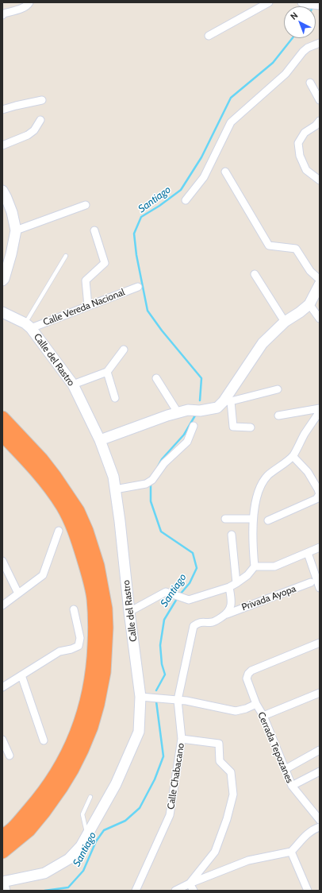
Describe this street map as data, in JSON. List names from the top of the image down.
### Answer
{
  "streets": {
    "main road": ["Calle del Rastro"],
    "street": [
      "Calle Vereda Nacional",
      "Privada Ayopa",
      "Cerrada Tepozanes",
      "Calle Chabacano"
    ]
  },
  "crossings": [
    ["Calle Vereda Nacional", "Calle del Rastro"],
    ["Privada Ayopa", "Calle Chabacano"]
  ],
  "water": ["Santiago"],
  "north": "top left"
}
